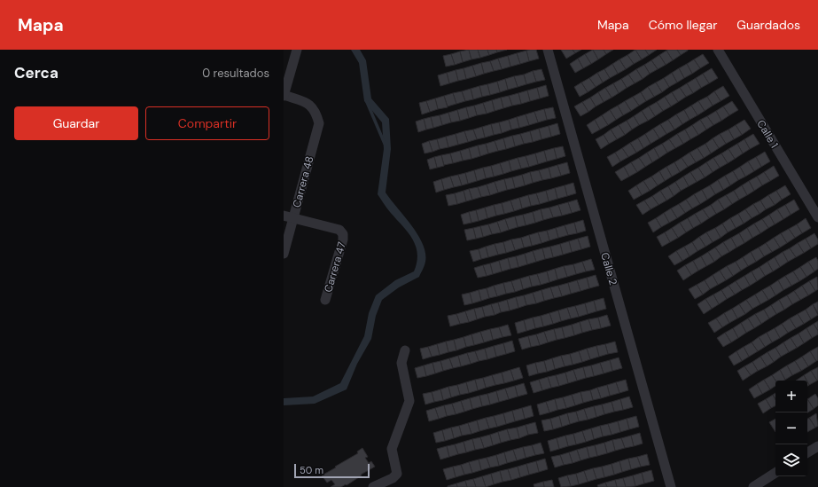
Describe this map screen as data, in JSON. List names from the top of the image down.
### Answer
{
  "streets": {
    "street": [
      "Calle 1",
      "Carrera 48",
      "Carrera 47",
      "Calle 2"
    ]
  },
  "crossings": [
    ["Carrera 48", "Carrera 47"]
  ],
  "scale_bar": "50 m",
  "page": {
    "header": "Mapa",
    "nav": ["Mapa", "Cómo llegar", "Guardados"],
    "heading": ["Cerca", "0 resultados"],
    "buttons": ["Guardar", "Compartir"],
    "map_buttons": ["+", "−"],
    "scale": "50 m"
  }
}
